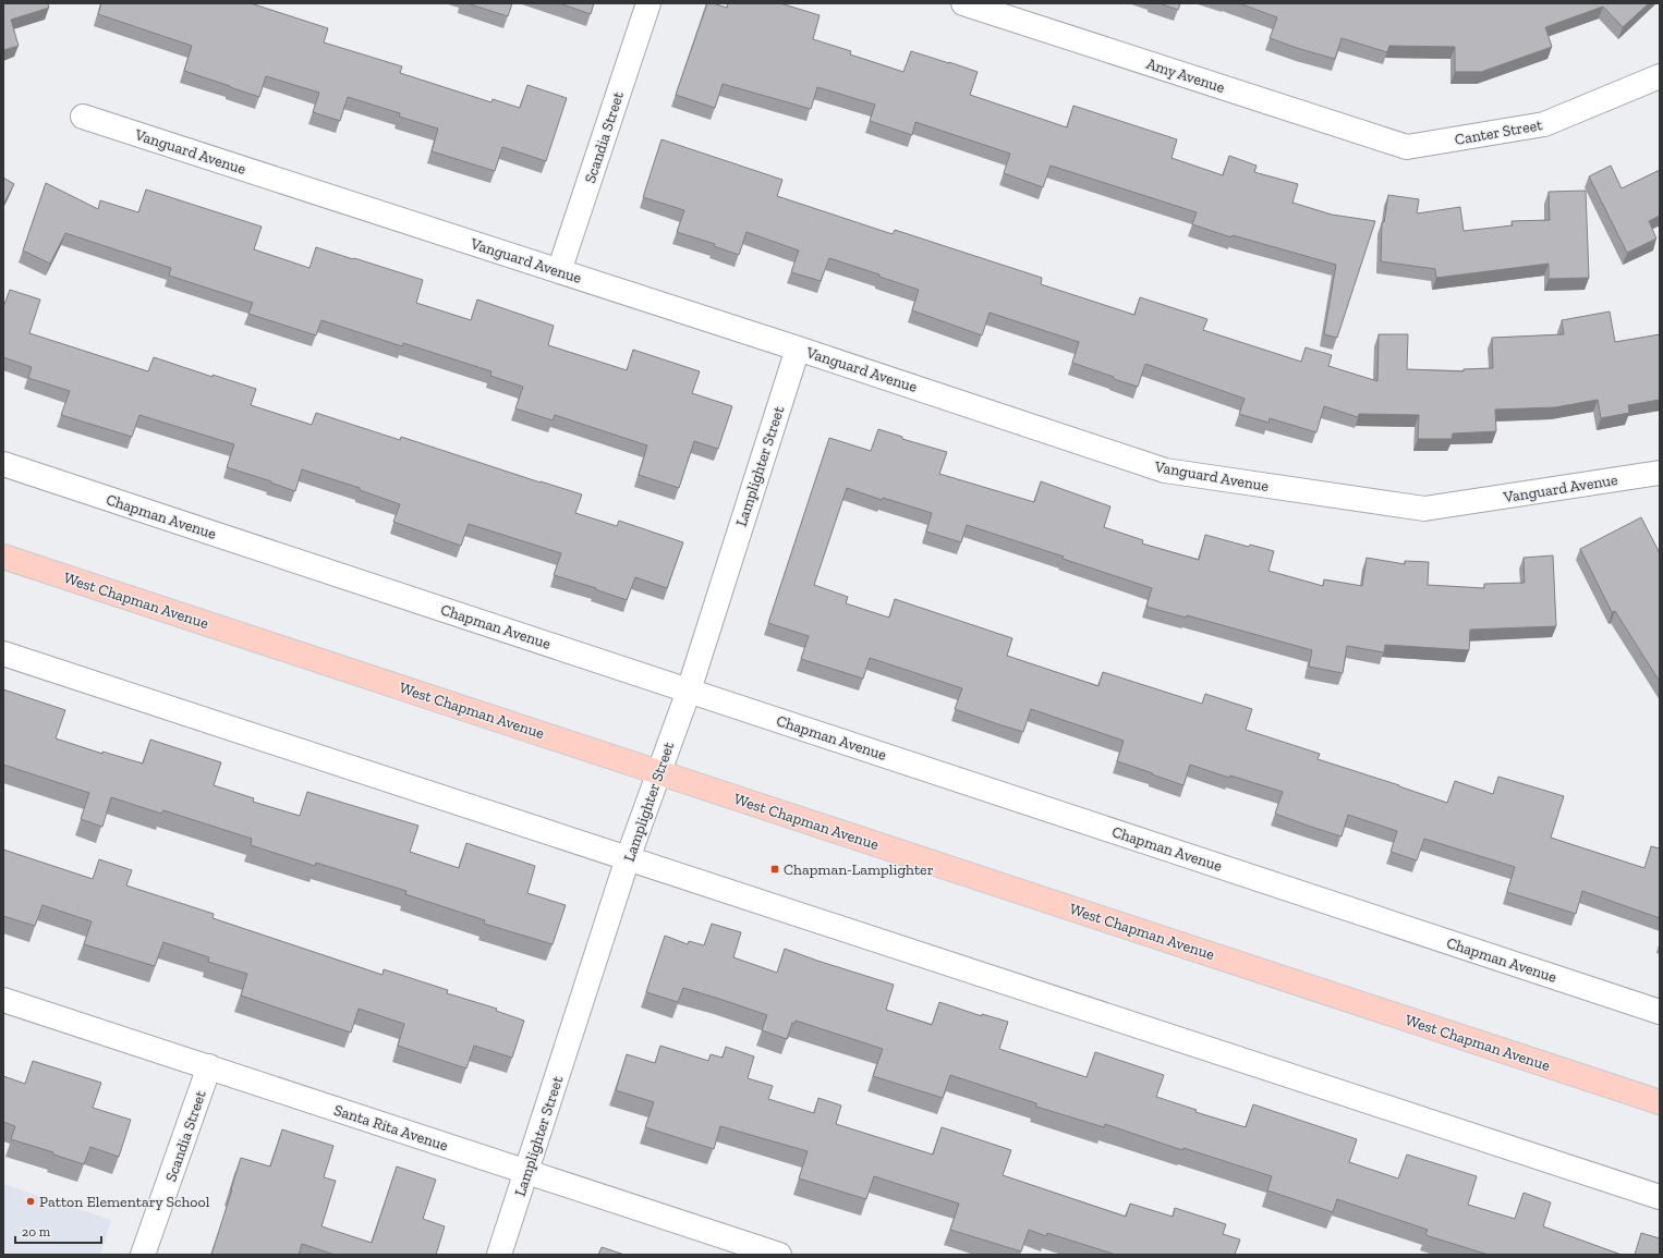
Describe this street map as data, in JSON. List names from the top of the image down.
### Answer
{
  "streets": {
    "main road": ["West Chapman Avenue"],
    "street": [
      "Amy Avenue",
      "Canter Street",
      "Scandia Street",
      "Vanguard Avenue",
      "Lamplighter Street",
      "Chapman Avenue",
      "Santa Rita Avenue"
    ]
  },
  "crossings": [
    ["Amy Avenue", "Canter Street"],
    ["Scandia Street", "Vanguard Avenue"],
    ["Scandia Street", "Santa Rita Avenue"],
    ["Vanguard Avenue", "Lamplighter Street"],
    ["Lamplighter Street", "Chapman Avenue"],
    ["Lamplighter Street", "West Chapman Avenue"],
    ["Lamplighter Street", "Santa Rita Avenue"]
  ],
  "places": {
    "transit": ["Chapman-Lamplighter"],
    "other": ["Patton Elementary School"]
  },
  "scale_bar": "20 m"
}
